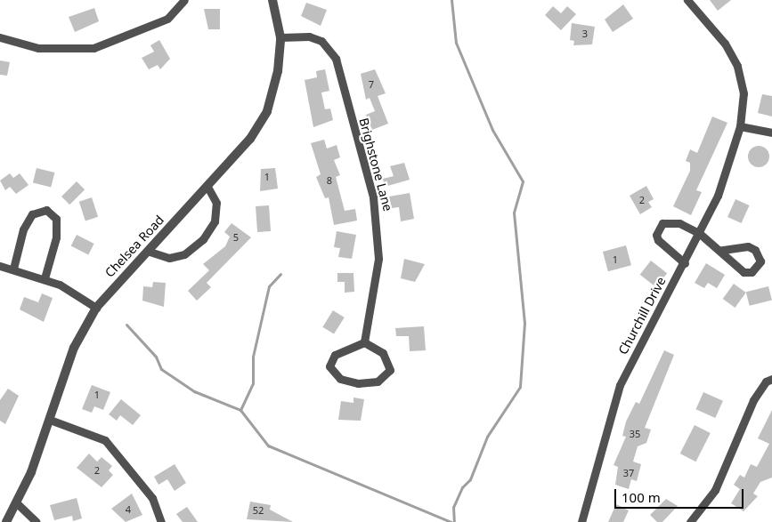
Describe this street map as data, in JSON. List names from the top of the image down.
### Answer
{
  "streets": {
    "street": ["Brighstone Lane", "Chelsea Road", "Churchill Drive"]
  },
  "crossings": [
    ["Brighstone Lane", "Chelsea Road"]
  ],
  "house_numbers": [
    "3",
    "7",
    "1",
    "8",
    "2",
    "5",
    "1",
    "1",
    "35",
    "2",
    "37",
    "4",
    "52"
  ],
  "scale_bar": "100 m"
}
